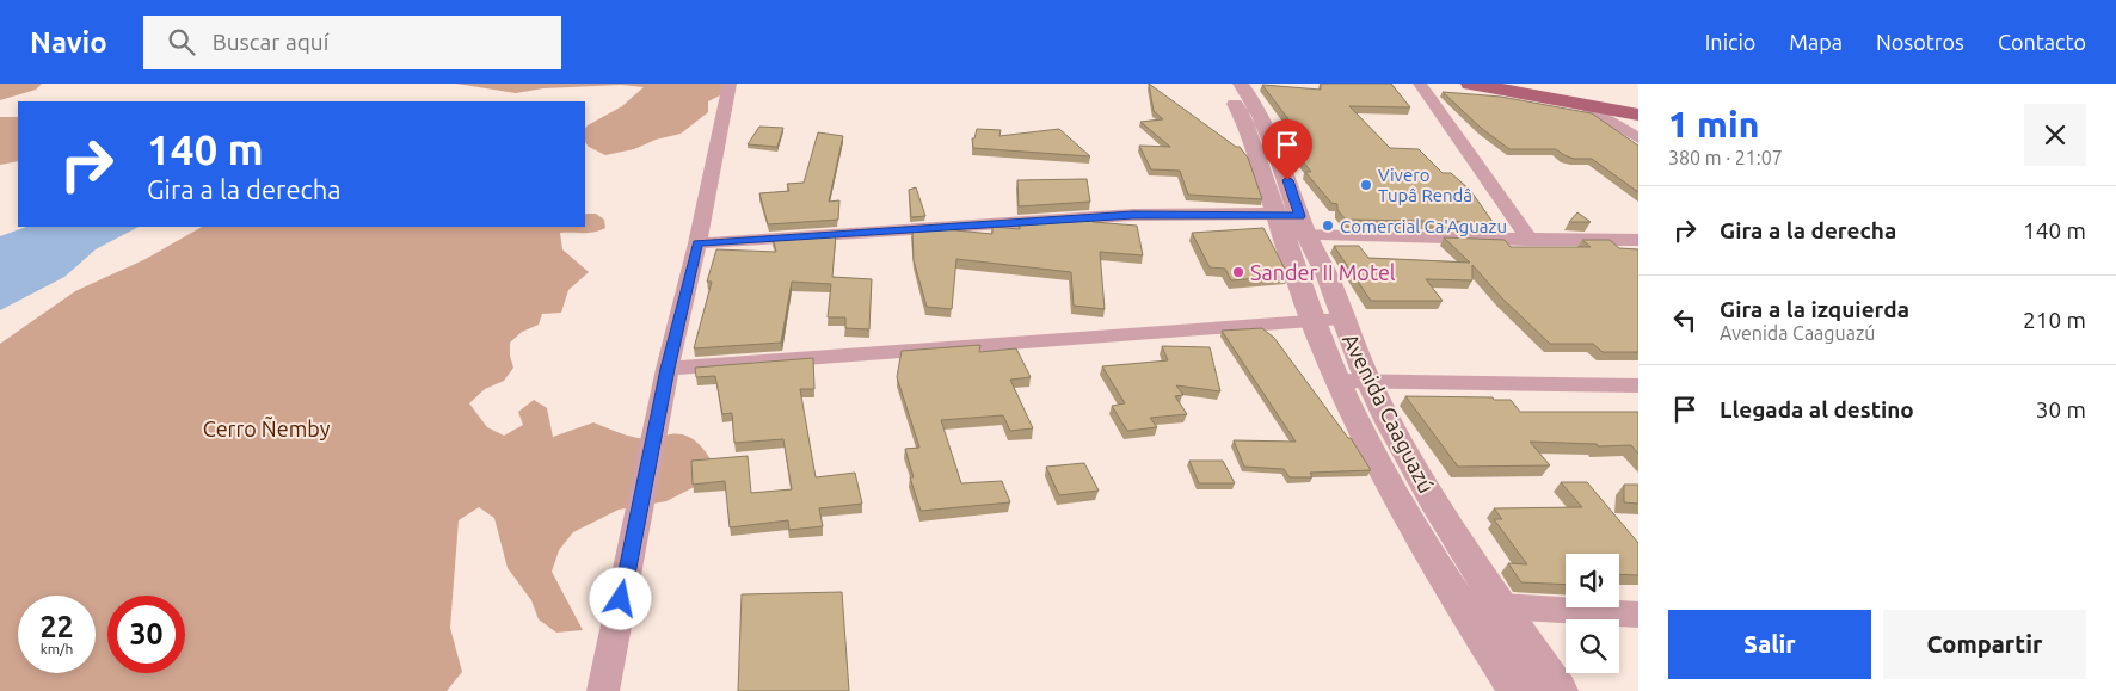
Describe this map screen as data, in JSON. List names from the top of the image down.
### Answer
{
  "streets": {
    "street": ["Avenida Caaguazú"]
  },
  "parks": ["Cerro Ñemby"],
  "places": ["Vivero Tupâ Rendâ", "Comercial Ca'Aguazu", "Sander II Motel"],
  "page": {
    "header": "Navio",
    "search": "Buscar aquí",
    "nav": [
      "Inicio",
      "Mapa",
      "Nosotros",
      "Contacto"
    ],
    "heading": ["1 min", "380 m · 21:07"],
    "turn": ["140 m", "Gira a la derecha"],
    "list": [
      {
        "name": "Gira a la derecha",
        "value": "140 m"
      },
      {
        "name": "Gira a la izquierda",
        "note": "Avenida Caaguazú",
        "value": "210 m"
      },
      {
        "name": "Llegada al destino",
        "value": "30 m"
      }
    ],
    "speed": "22 km/h",
    "limit": "30",
    "buttons": ["Salir", "Compartir"]
  }
}
